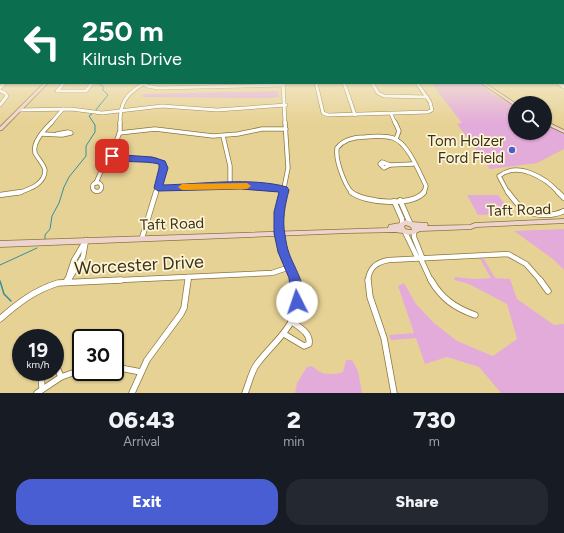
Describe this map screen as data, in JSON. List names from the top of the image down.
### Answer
{
  "streets": {
    "street": ["Taft Road", "Worcester Drive"]
  },
  "places": ["Tom Holzer Ford Field"],
  "page": {
    "turn": ["250 m", "Kilrush Drive"],
    "speed": "19 km/h",
    "limit": "30",
    "eta": [
      "06:43",
      "Arrival",
      "2",
      "min",
      "730",
      "m"
    ],
    "buttons": ["Exit", "Share"]
  }
}
